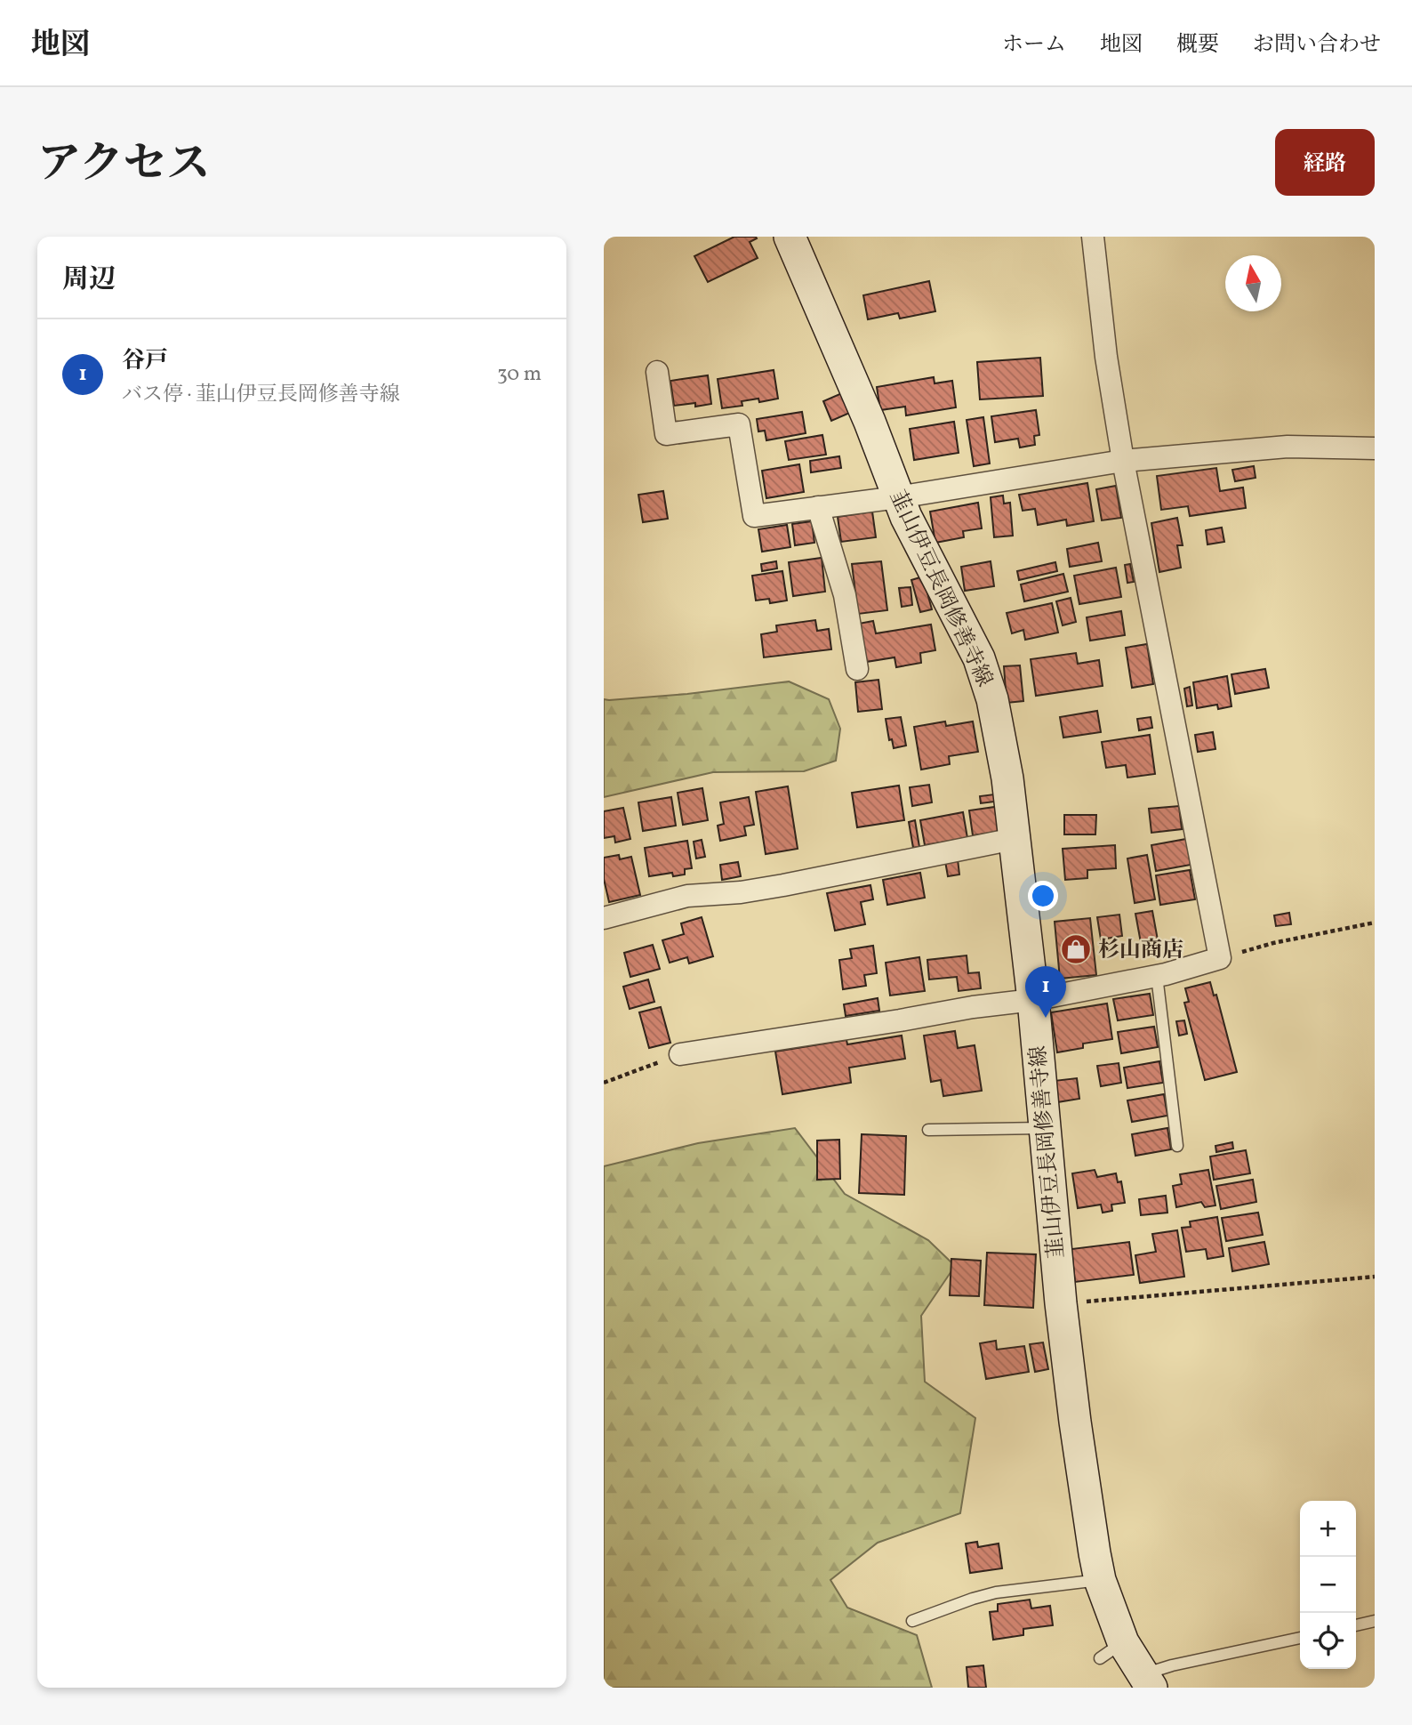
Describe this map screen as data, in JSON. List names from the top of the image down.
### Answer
{
  "streets": {
    "main road": ["韮山伊豆長岡修善寺線"]
  },
  "places": {
    "shop": ["杉山商店"]
  },
  "north": "top",
  "page": {
    "header": "地図",
    "nav": [
      "ホーム",
      "地図",
      "概要",
      "お問い合わせ"
    ],
    "title": "アクセス",
    "buttons": "経路",
    "heading": "周辺",
    "list": [
      {
        "mark": "1",
        "name": "谷戸",
        "note": "バス停 · 韮山伊豆長岡修善寺線",
        "value": "30 m"
      }
    ],
    "pins": "1",
    "map_buttons": ["+", "−"]
  }
}
